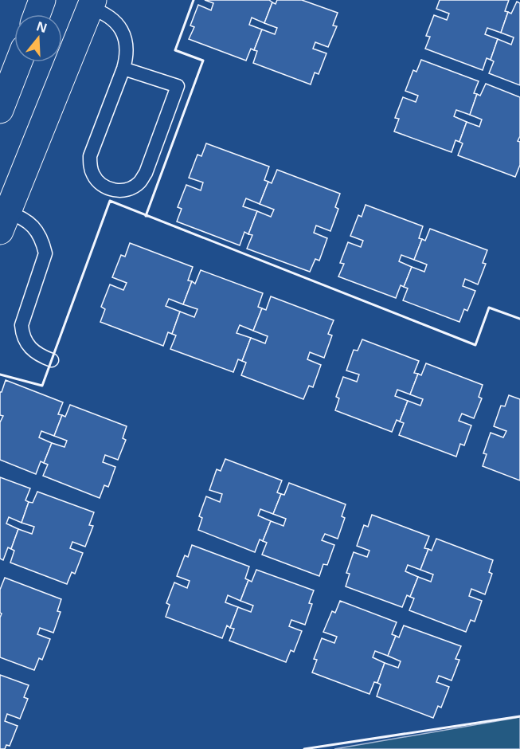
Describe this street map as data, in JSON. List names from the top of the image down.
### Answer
{
  "north": "top"
}
